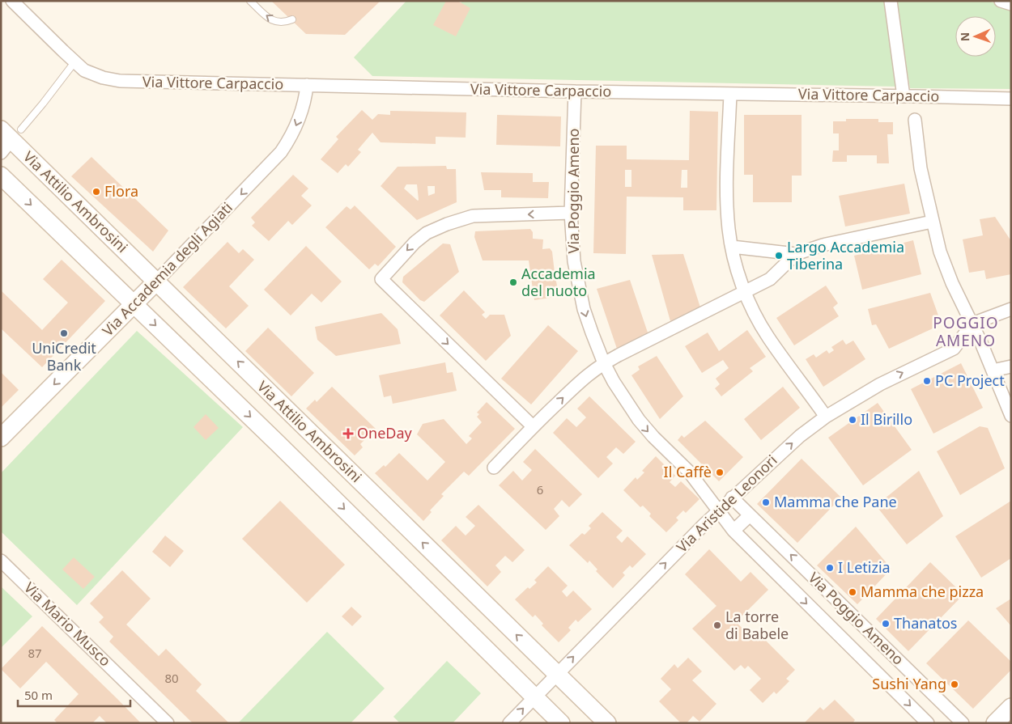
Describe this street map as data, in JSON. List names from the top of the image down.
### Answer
{
  "streets": {
    "street": [
      "Via Vittore Carpaccio",
      "Via Poggio Ameno",
      "Via Attilio Ambrosini",
      "Via Accademia degli Agiati",
      "Via Aristide Leonori",
      "Via Mario Musco"
    ]
  },
  "crossings": [
    ["Via Vittore Carpaccio", "Via Poggio Ameno"],
    ["Via Vittore Carpaccio", "Via Accademia degli Agiati"],
    ["Via Poggio Ameno", "Via Aristide Leonori"],
    ["Via Attilio Ambrosini", "Via Accademia degli Agiati"],
    ["Via Attilio Ambrosini", "Via Aristide Leonori"]
  ],
  "one_way": ["Via Accademia degli Agiati", "Via Aristide Leonori"],
  "districts": ["POGGIO AMENO"],
  "places": {
    "other": [
      "Flora",
      "Largo Accademia Tiberina",
      "Accademia del nuoto",
      "UniCredit Bank",
      "PC Project",
      "Il Birillo",
      "Il Caffè",
      "Mamma che Pane",
      "I Letizia",
      "Mamma che pizza",
      "Thanatos",
      "La torre di Babele",
      "Sushi Yang"
    ],
    "health": ["OneDay"]
  },
  "house_numbers": ["6", "87", "80"],
  "scale_bar": "50 m",
  "north": "left"
}
